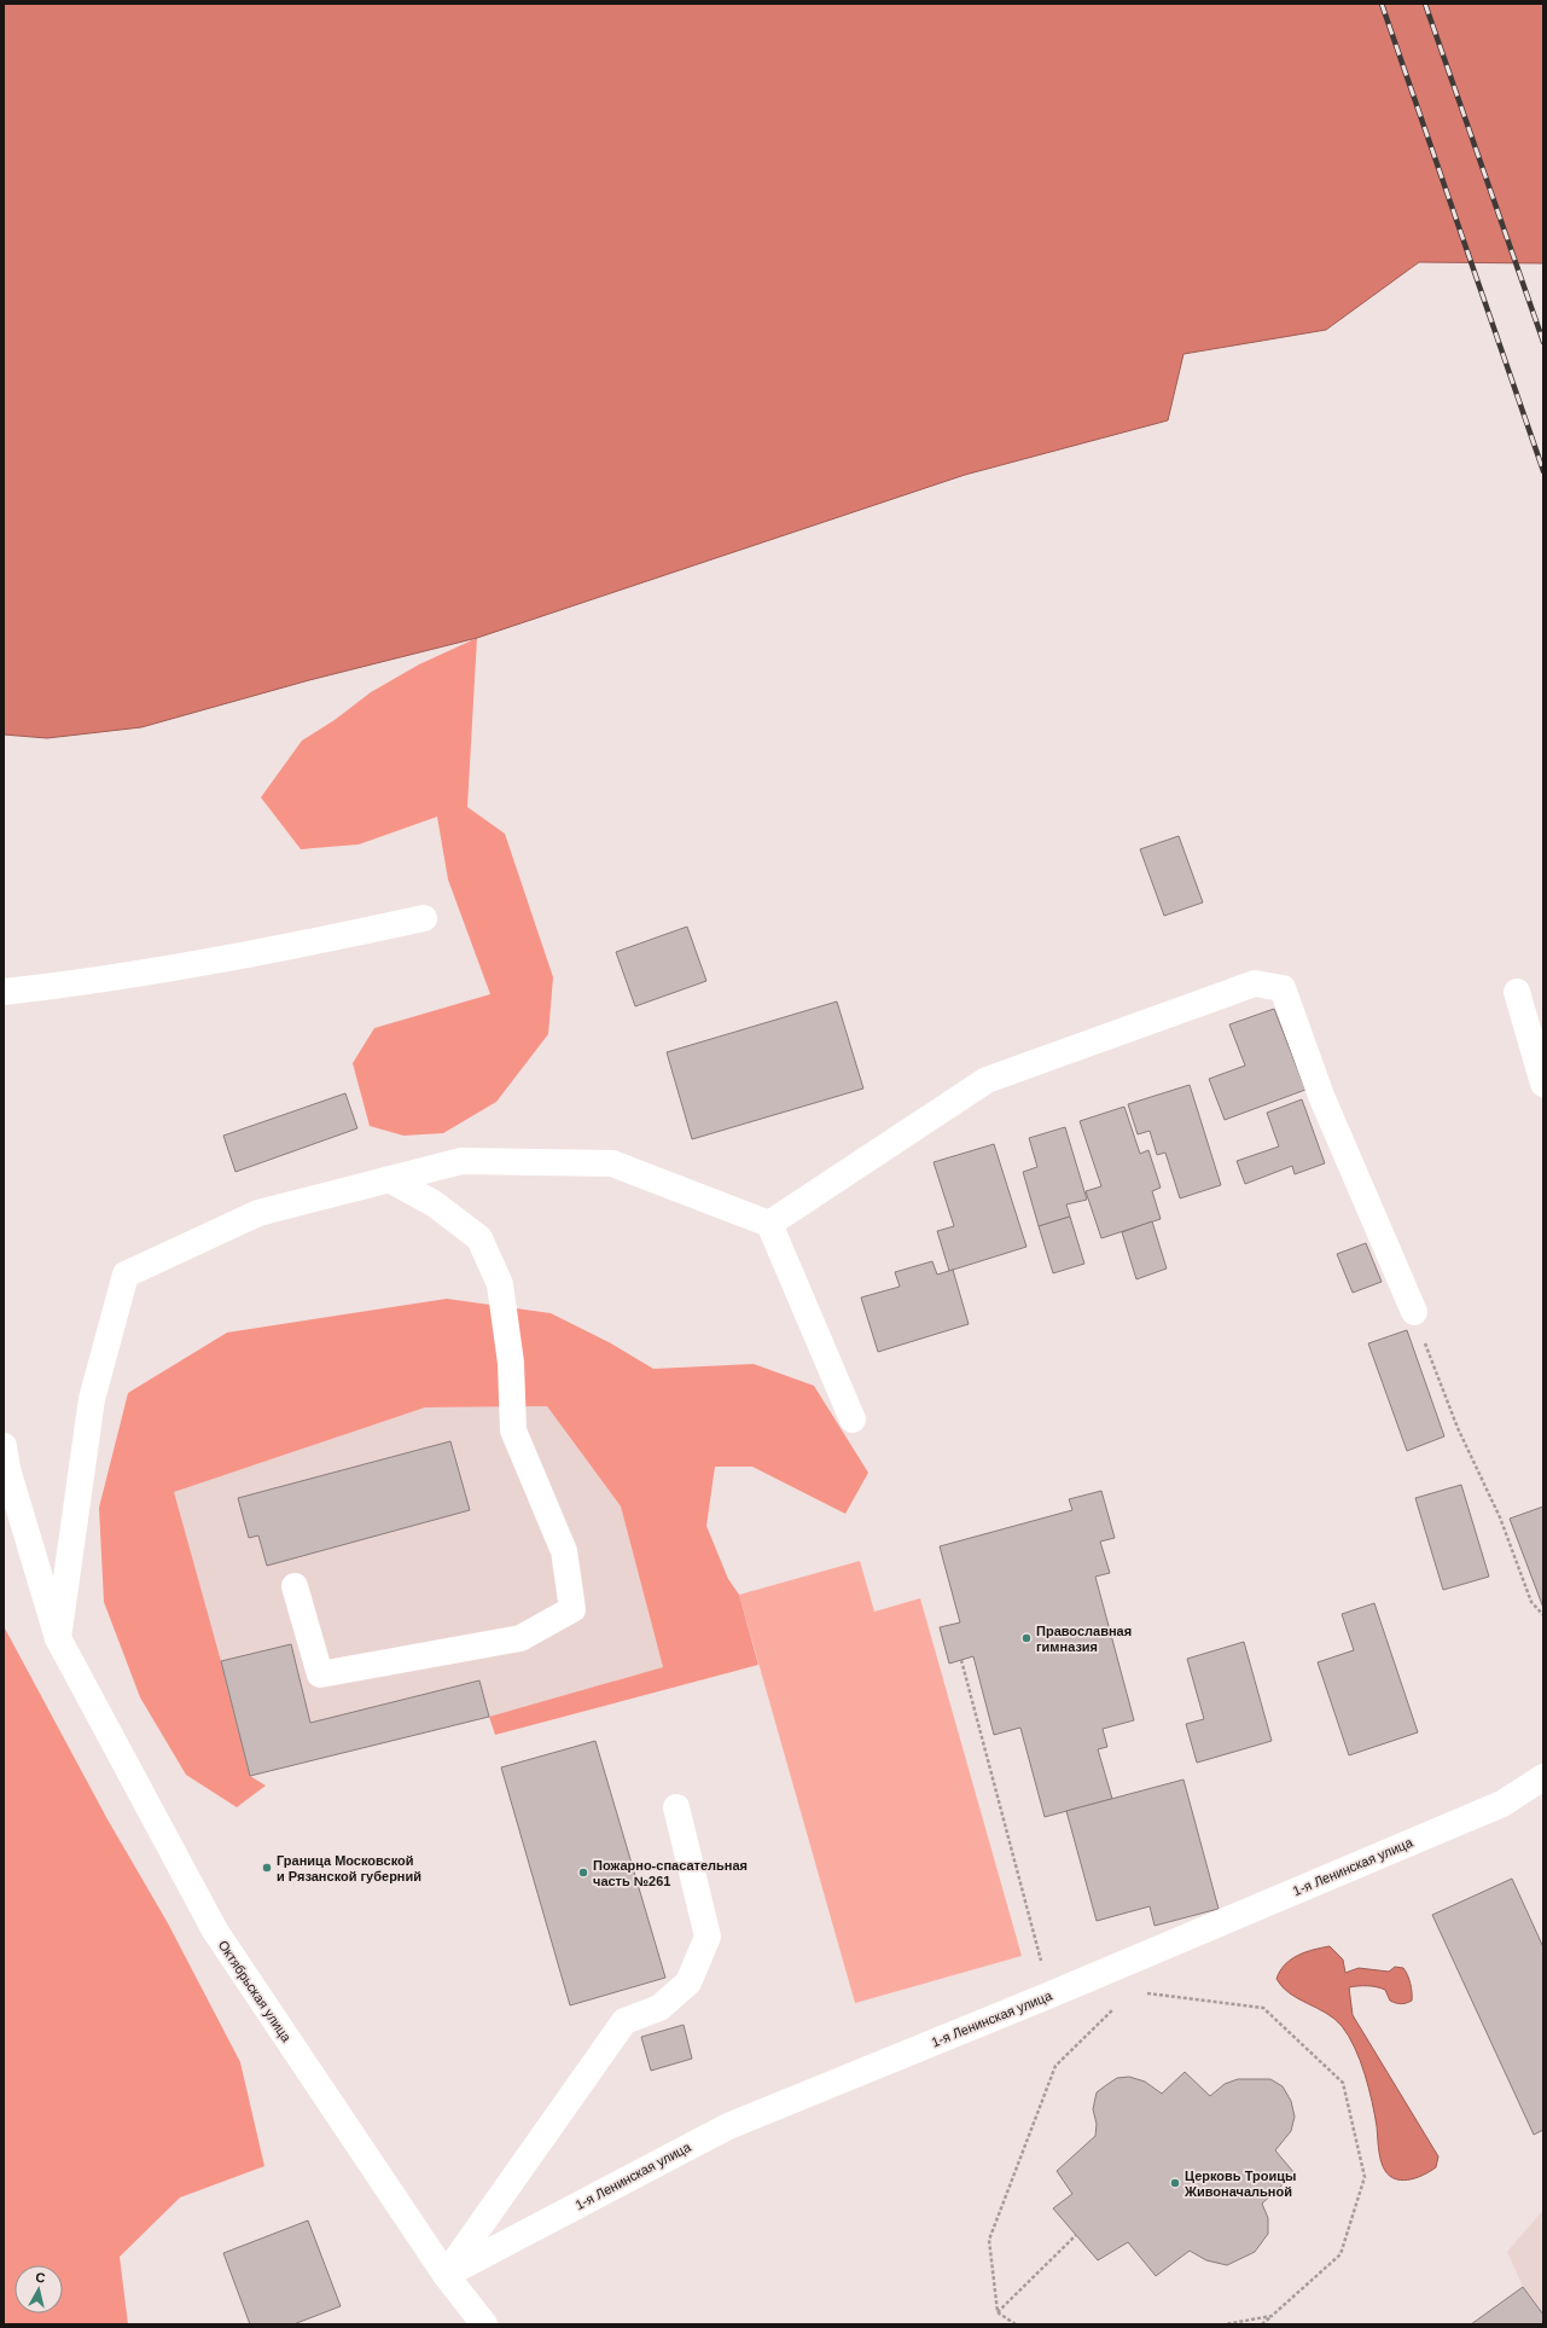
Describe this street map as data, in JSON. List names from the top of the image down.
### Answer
{
  "streets": {
    "street": ["1-я Ленинская улица", "Октябрьская улица"]
  },
  "crossings": [
    ["1-я Ленинская улица", "Октябрьская улица"]
  ],
  "places": [
    "Православная гимназия",
    "Граница Московской и Рязанской губерний",
    "Пожарно-спасательная часть №261",
    "Церковь Троицы Живоначальной"
  ],
  "north": "top"
}
